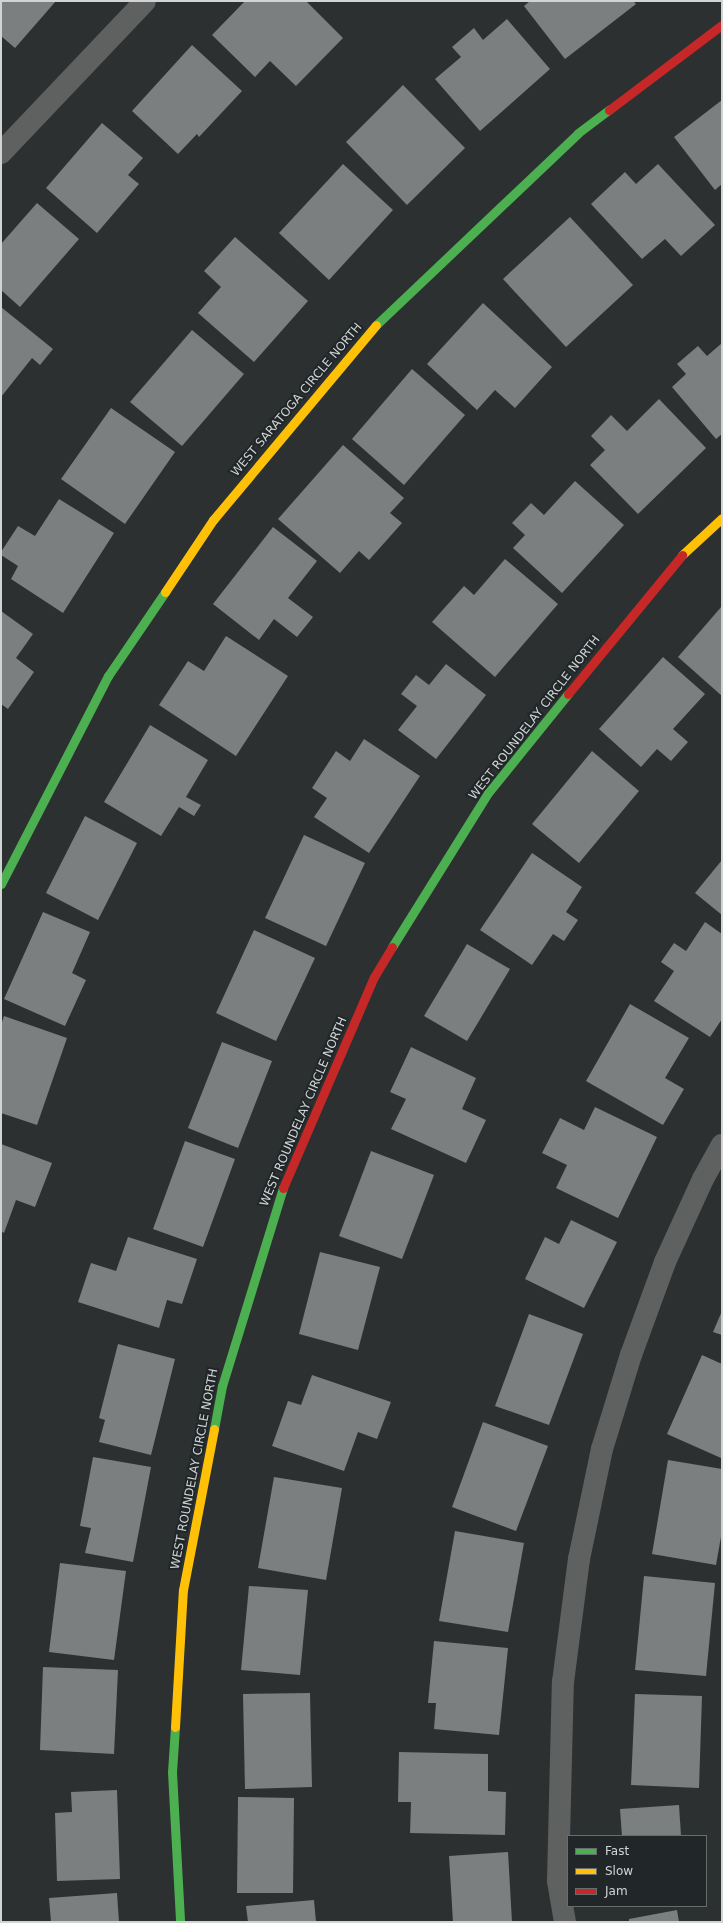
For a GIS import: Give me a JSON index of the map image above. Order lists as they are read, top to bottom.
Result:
{
  "streets": {
    "street": ["WEST SARATOGA CIRCLE NORTH", "WEST ROUNDELAY CIRCLE NORTH"]
  },
  "legend": ["Fast", "Slow", "Jam"]
}
